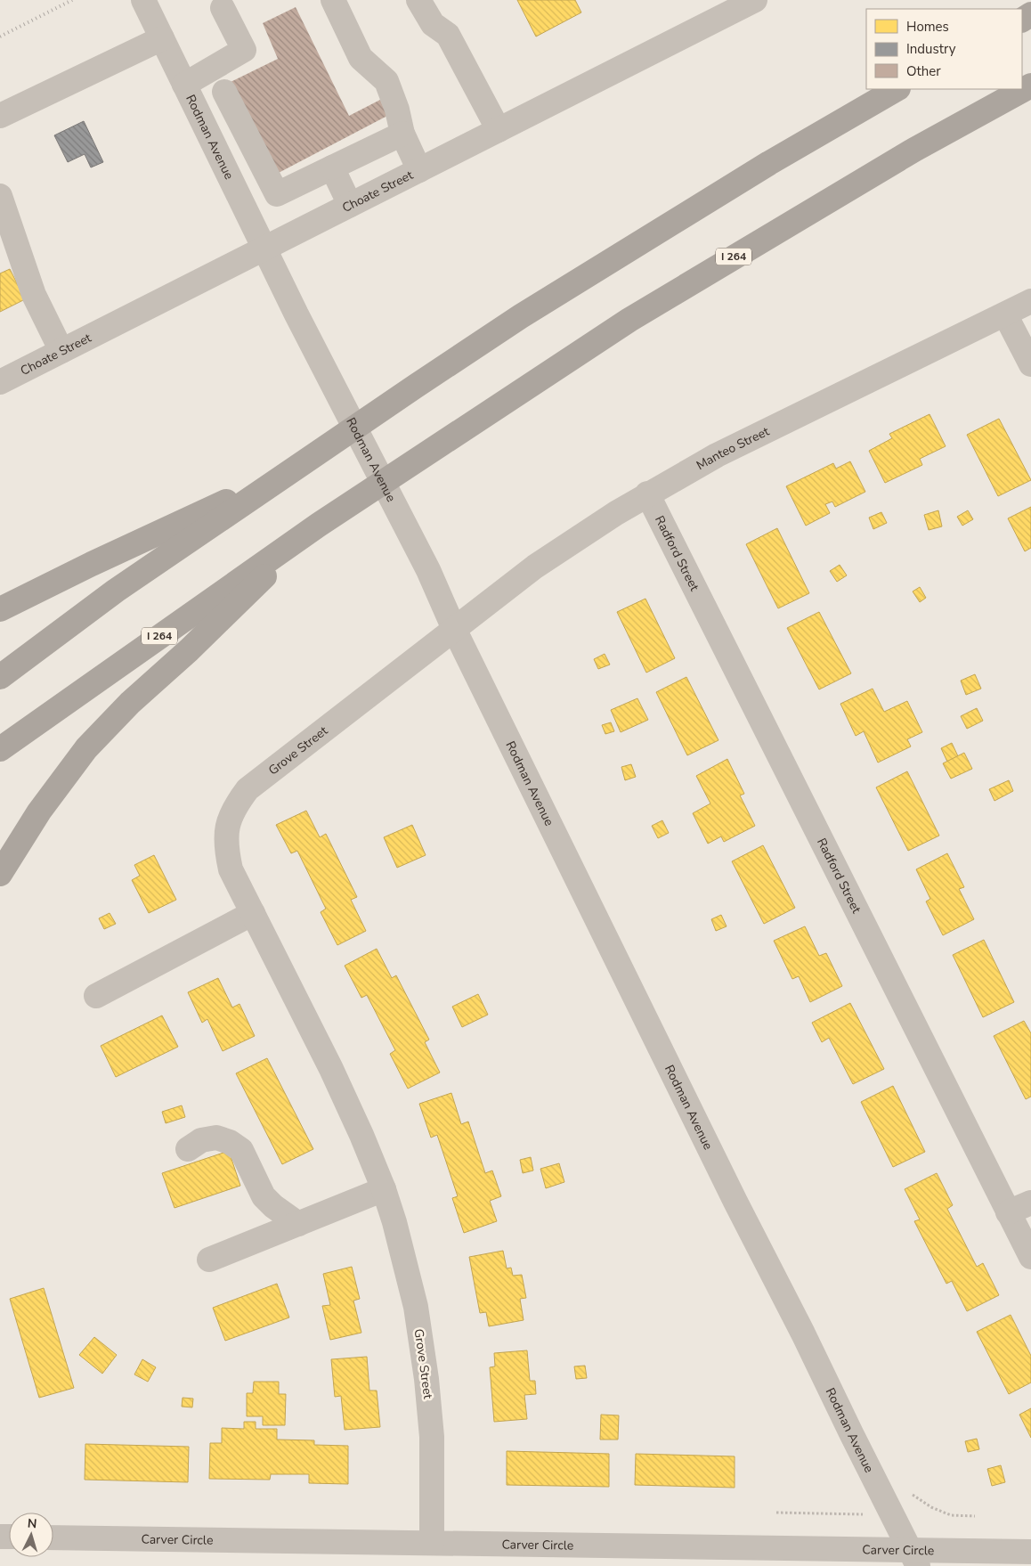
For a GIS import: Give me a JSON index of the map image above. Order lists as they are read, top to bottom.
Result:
{
  "streets": {
    "highway": ["I 264"],
    "street": [
      "Rodman Avenue",
      "Choate Street",
      "Manteo Street",
      "Radford Street",
      "Grove Street",
      "Carver Circle"
    ]
  },
  "crossings": [
    ["Rodman Avenue", "Choate Street"],
    ["Rodman Avenue", "Manteo Street"],
    ["Rodman Avenue", "Grove Street"],
    ["Rodman Avenue", "Carver Circle"],
    ["Manteo Street", "Radford Street"],
    ["Manteo Street", "Grove Street"],
    ["Grove Street", "Carver Circle"]
  ],
  "legend": ["Homes", "Industry", "Other"],
  "north": "top"
}
